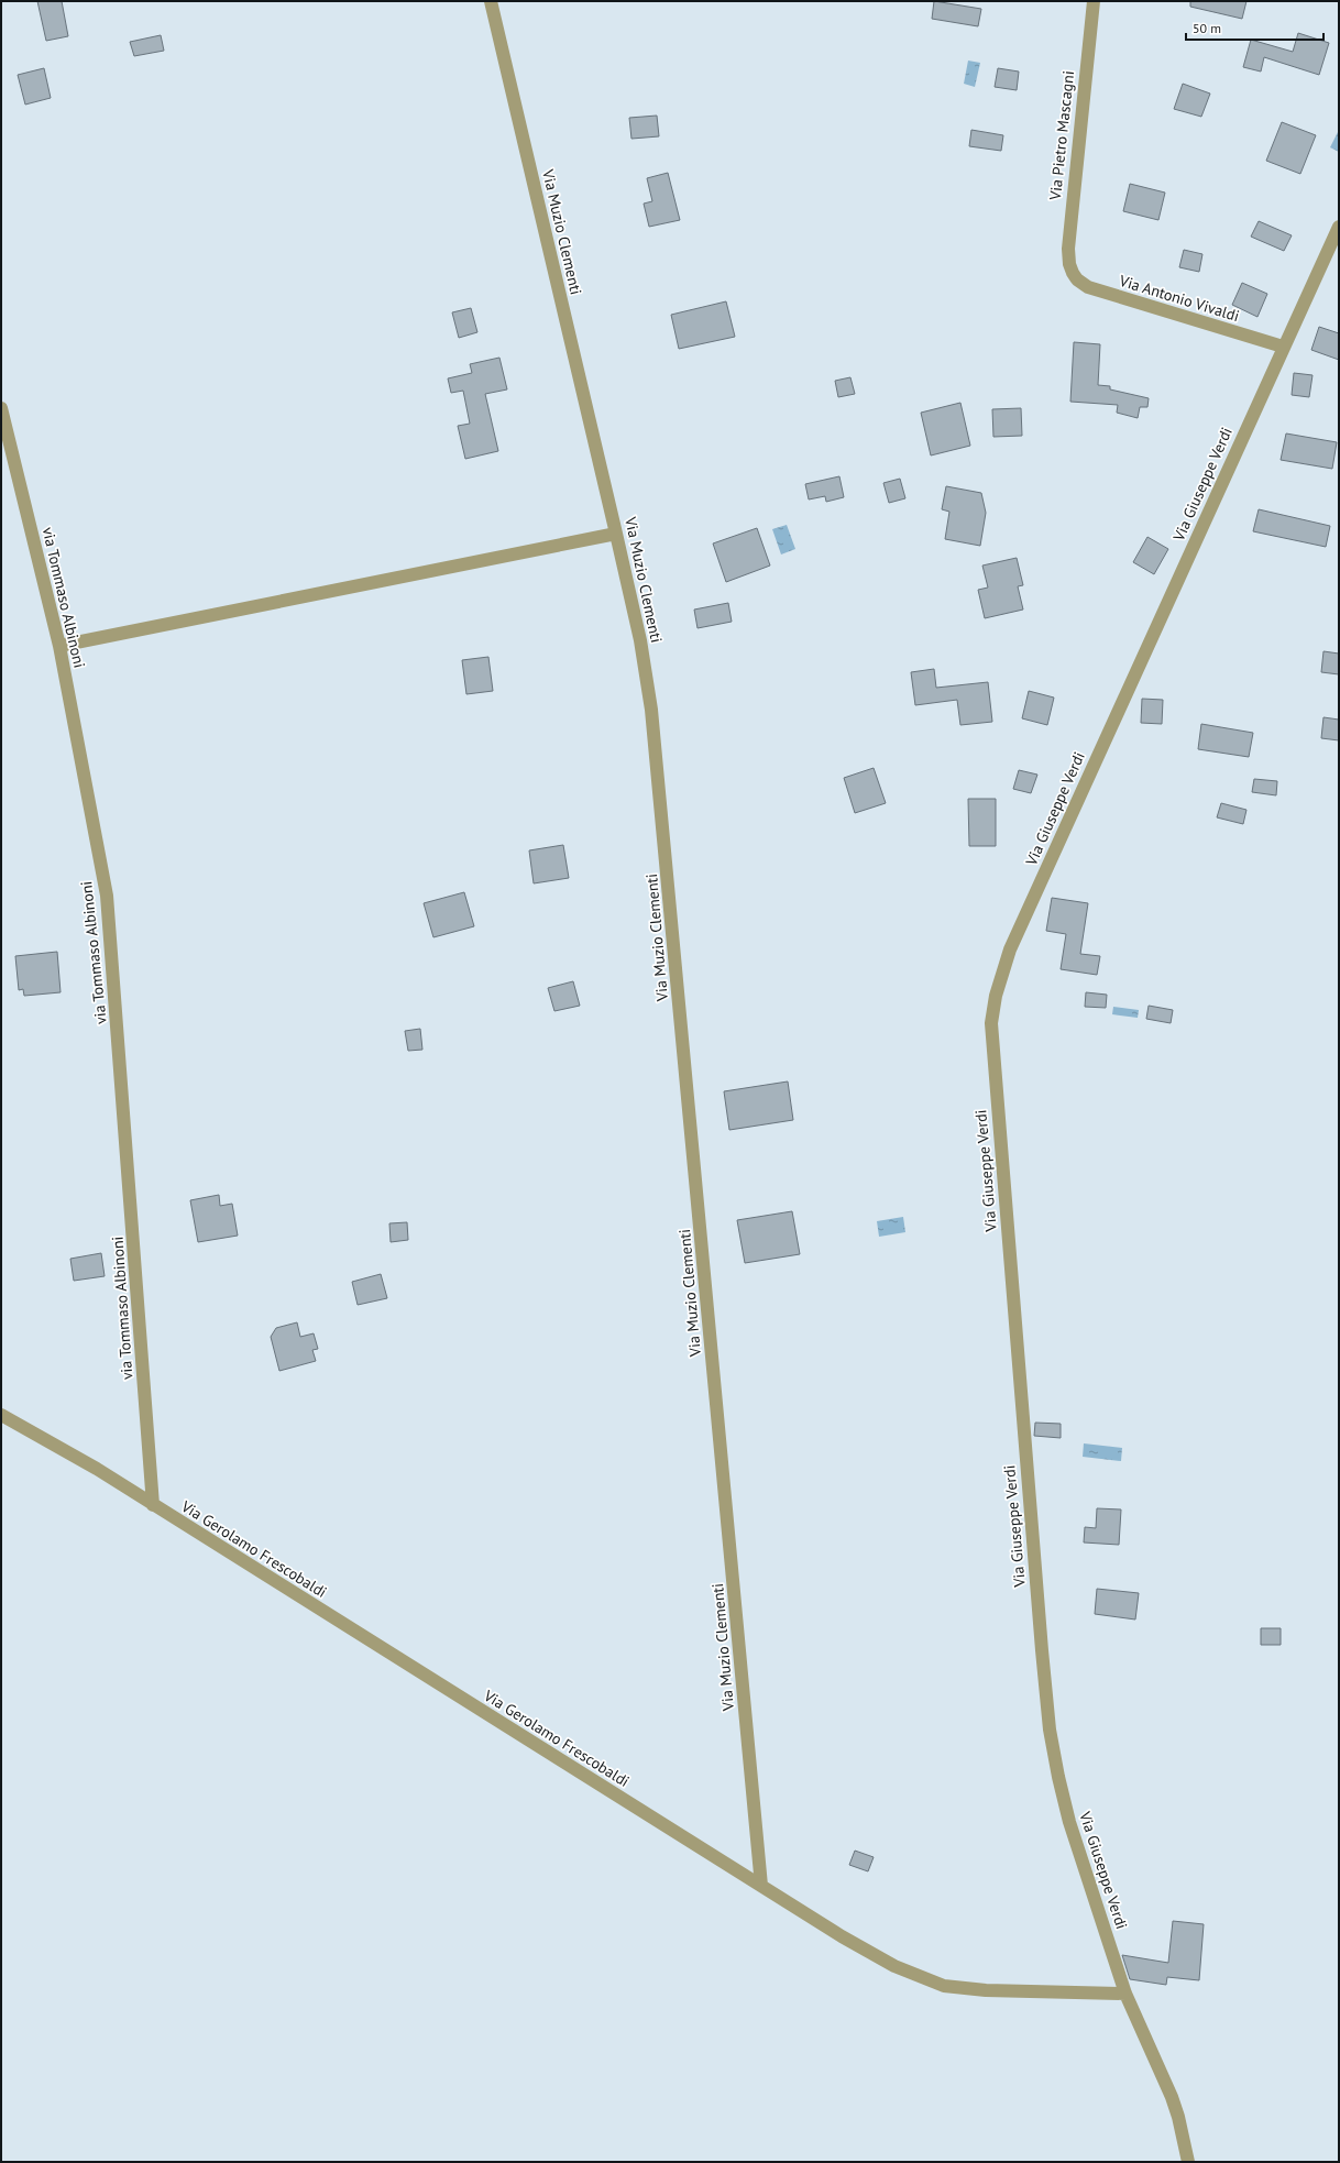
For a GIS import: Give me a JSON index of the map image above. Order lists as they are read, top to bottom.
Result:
{
  "streets": {
    "street": [
      "Via Pietro Mascagni",
      "Via Muzio Clementi",
      "Via Antonio Vivaldi",
      "Via Giuseppe Verdi",
      "via Tommaso Albinoni",
      "Via Gerolamo Frescobaldi"
    ]
  },
  "crossings": [
    ["Via Pietro Mascagni", "Via Antonio Vivaldi"],
    ["Via Muzio Clementi", "Via Gerolamo Frescobaldi"],
    ["Via Antonio Vivaldi", "Via Giuseppe Verdi"],
    ["Via Giuseppe Verdi", "Via Gerolamo Frescobaldi"],
    ["via Tommaso Albinoni", "Via Gerolamo Frescobaldi"]
  ],
  "scale_bar": "50 m"
}
